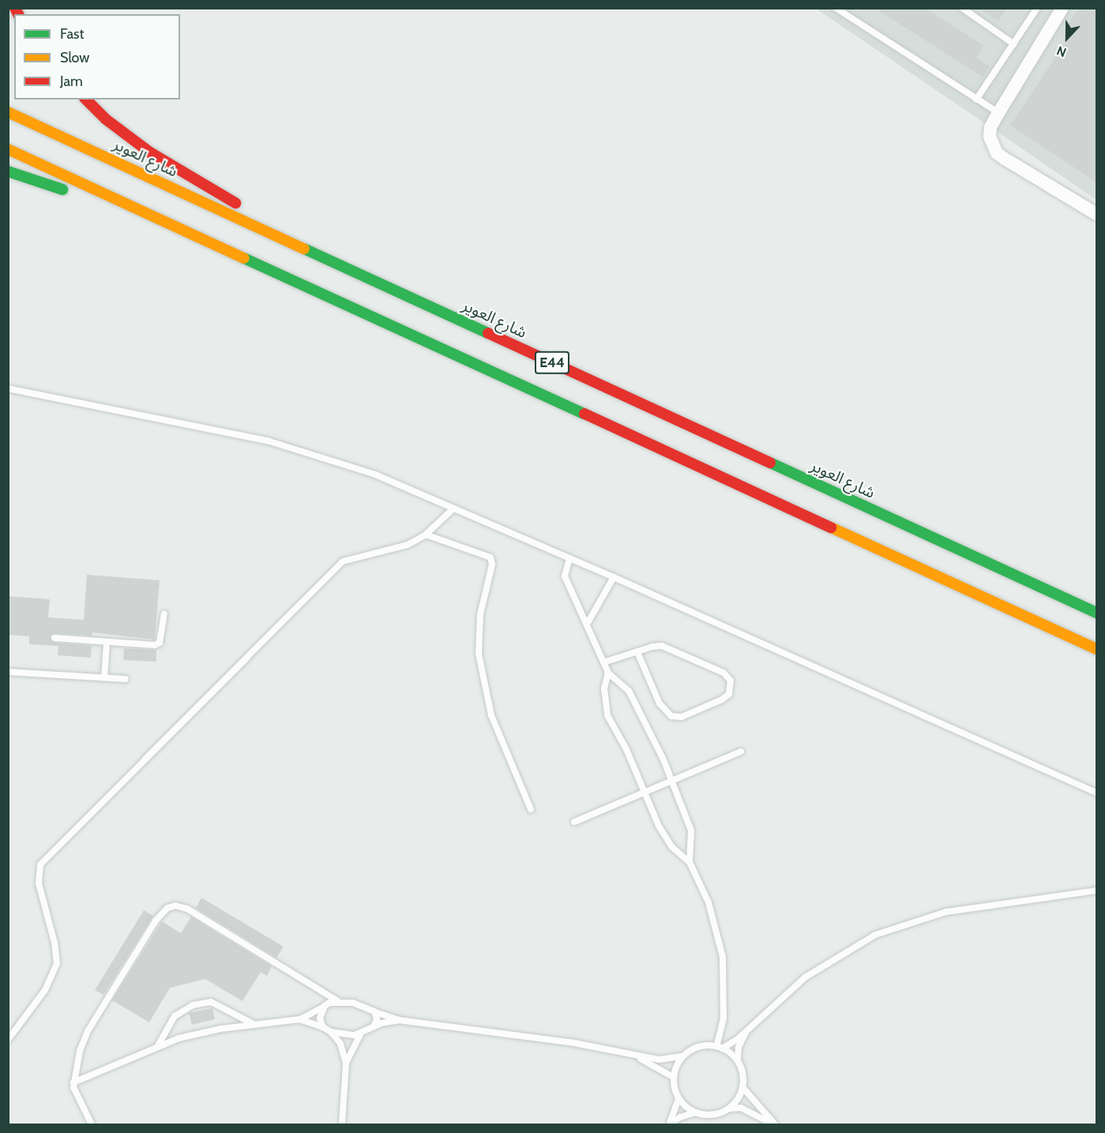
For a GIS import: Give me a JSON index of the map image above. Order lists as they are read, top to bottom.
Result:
{
  "streets": {
    "highway": ["شارع العوير", "E44"]
  },
  "legend": ["Fast", "Slow", "Jam"],
  "north": "bottom"
}
